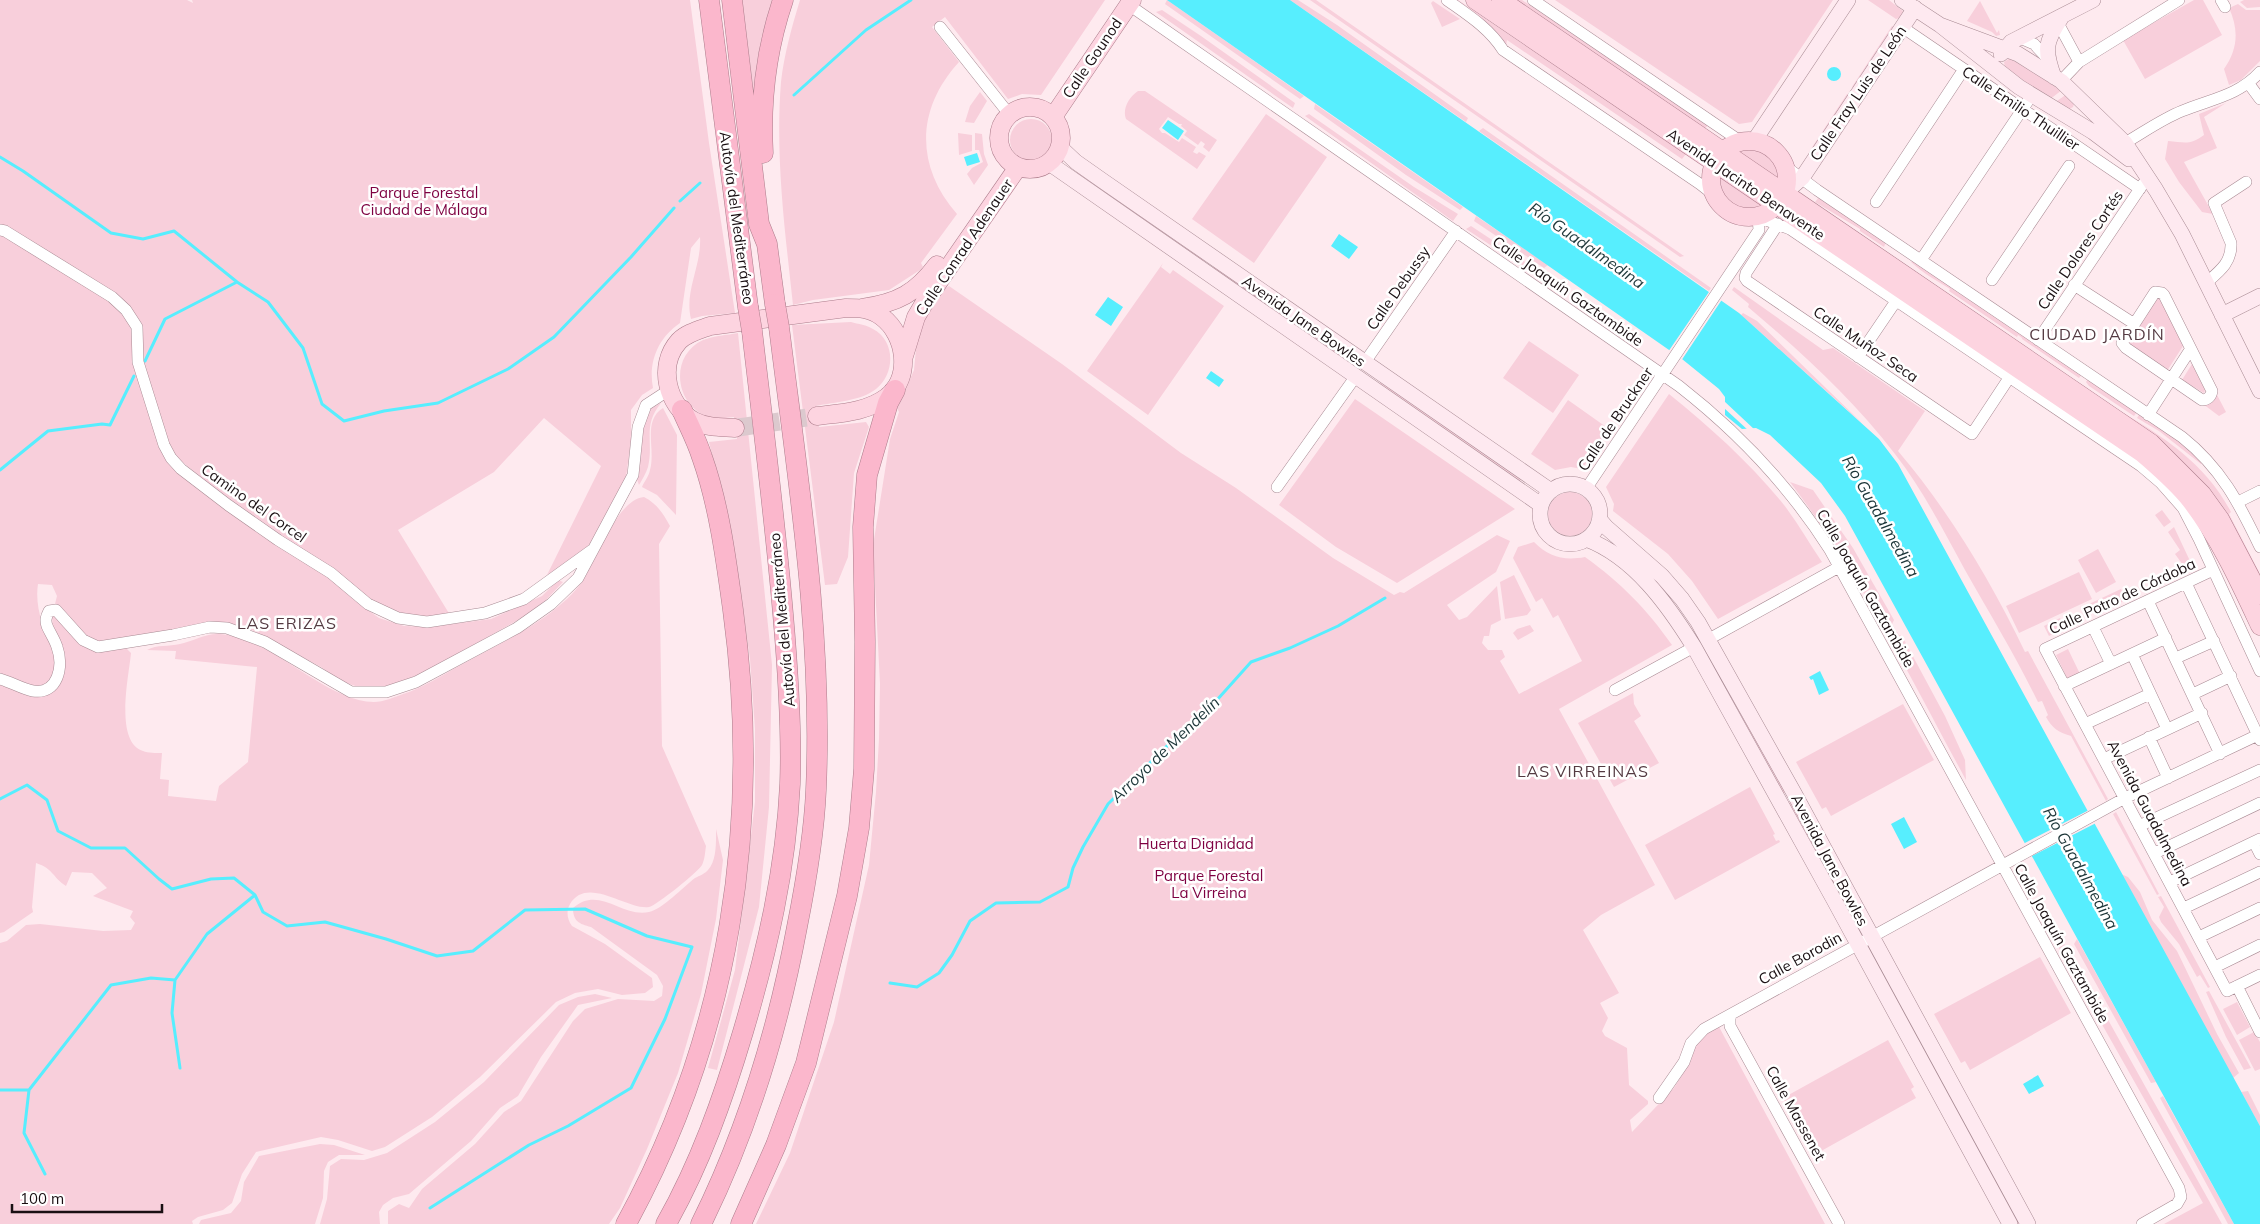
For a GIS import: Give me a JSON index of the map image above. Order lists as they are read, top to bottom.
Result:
{
  "streets": {
    "highway": ["Autovía del Mediterráneo"],
    "main road": [
      "Calle Gounod",
      "Calle Fray Luis de León",
      "Calle Emilio Thuillier",
      "Avenida Jacinto Benavente",
      "Calle Conrad Adenauer",
      "Avenida Jane Bowles"
    ],
    "street": [
      "Calle Dolores Cortés",
      "Calle Debussy",
      "Calle Joaquín Gaztambide",
      "Calle Muñoz Seca",
      "Calle de Bruckner",
      "Camino del Corcel",
      "Calle Potro de Córdoba",
      "Avenida Guadalmedina",
      "Calle Borodin",
      "Calle Massenet"
    ]
  },
  "crossings": [
    ["Calle Gounod", "Calle Conrad Adenauer"],
    ["Calle Gounod", "Calle Joaquín Gaztambide"],
    ["Calle Gounod", "Avenida Jane Bowles"],
    ["Calle Fray Luis de León", "Calle Emilio Thuillier"],
    ["Calle Fray Luis de León", "Avenida Jacinto Benavente"],
    ["Calle Emilio Thuillier", "Calle Dolores Cortés"],
    ["Avenida Jacinto Benavente", "Calle Muñoz Seca"],
    ["Avenida Jacinto Benavente", "Calle de Bruckner"],
    ["Calle Conrad Adenauer", "Avenida Jane Bowles"],
    ["Calle Debussy", "Calle Joaquín Gaztambide"],
    ["Calle Debussy", "Avenida Jane Bowles"],
    ["Calle Joaquín Gaztambide", "Calle de Bruckner"],
    ["Calle Joaquín Gaztambide", "Calle Borodin"],
    ["Avenida Jane Bowles", "Calle de Bruckner"],
    ["Avenida Jane Bowles", "Calle Borodin"],
    ["Calle Potro de Córdoba", "Avenida Guadalmedina"],
    ["Avenida Guadalmedina", "Calle Borodin"],
    ["Calle Borodin", "Calle Massenet"]
  ],
  "districts": ["CIUDAD JARDÍN", "LAS ERIZAS", "LAS VIRREINAS"],
  "water": ["Río Guadalmedina", "Arroyo de Mendelín"],
  "parks": ["Parque Forestal Ciudad de Málaga", "Huerta Dignidad", "Parque Forestal La Virreina"],
  "scale_bar": "100 m"
}
